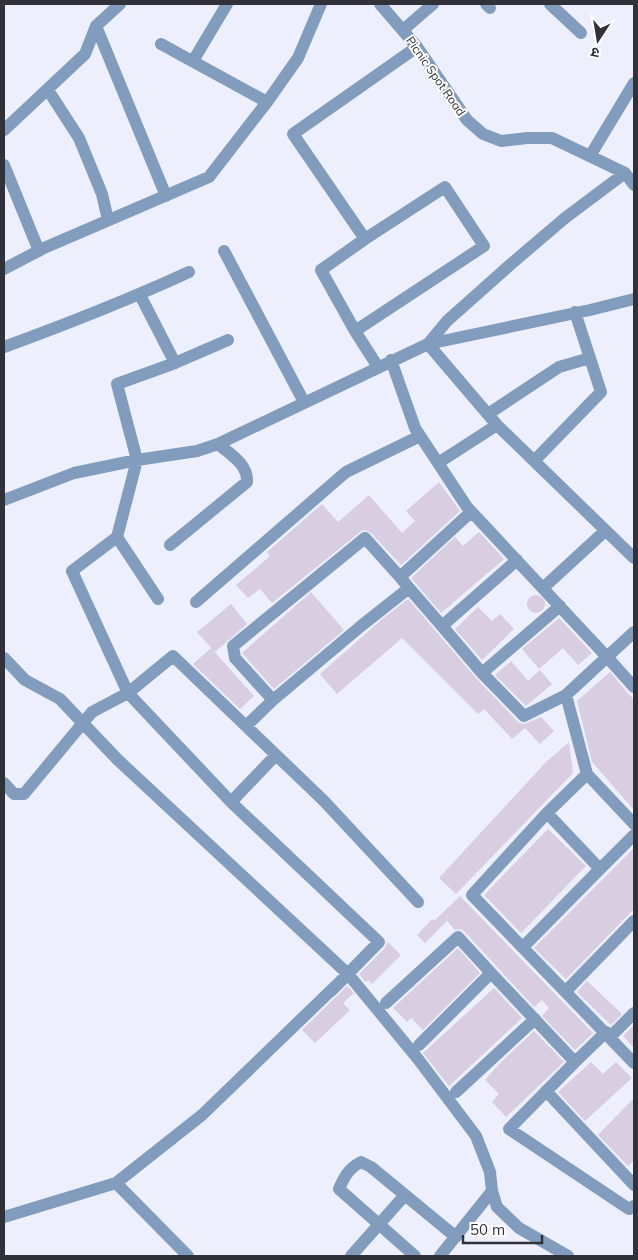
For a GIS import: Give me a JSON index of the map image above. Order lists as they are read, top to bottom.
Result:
{
  "streets": {
    "street": ["Picnic Spot Road"]
  },
  "scale_bar": "50 m",
  "north": "bottom"
}
